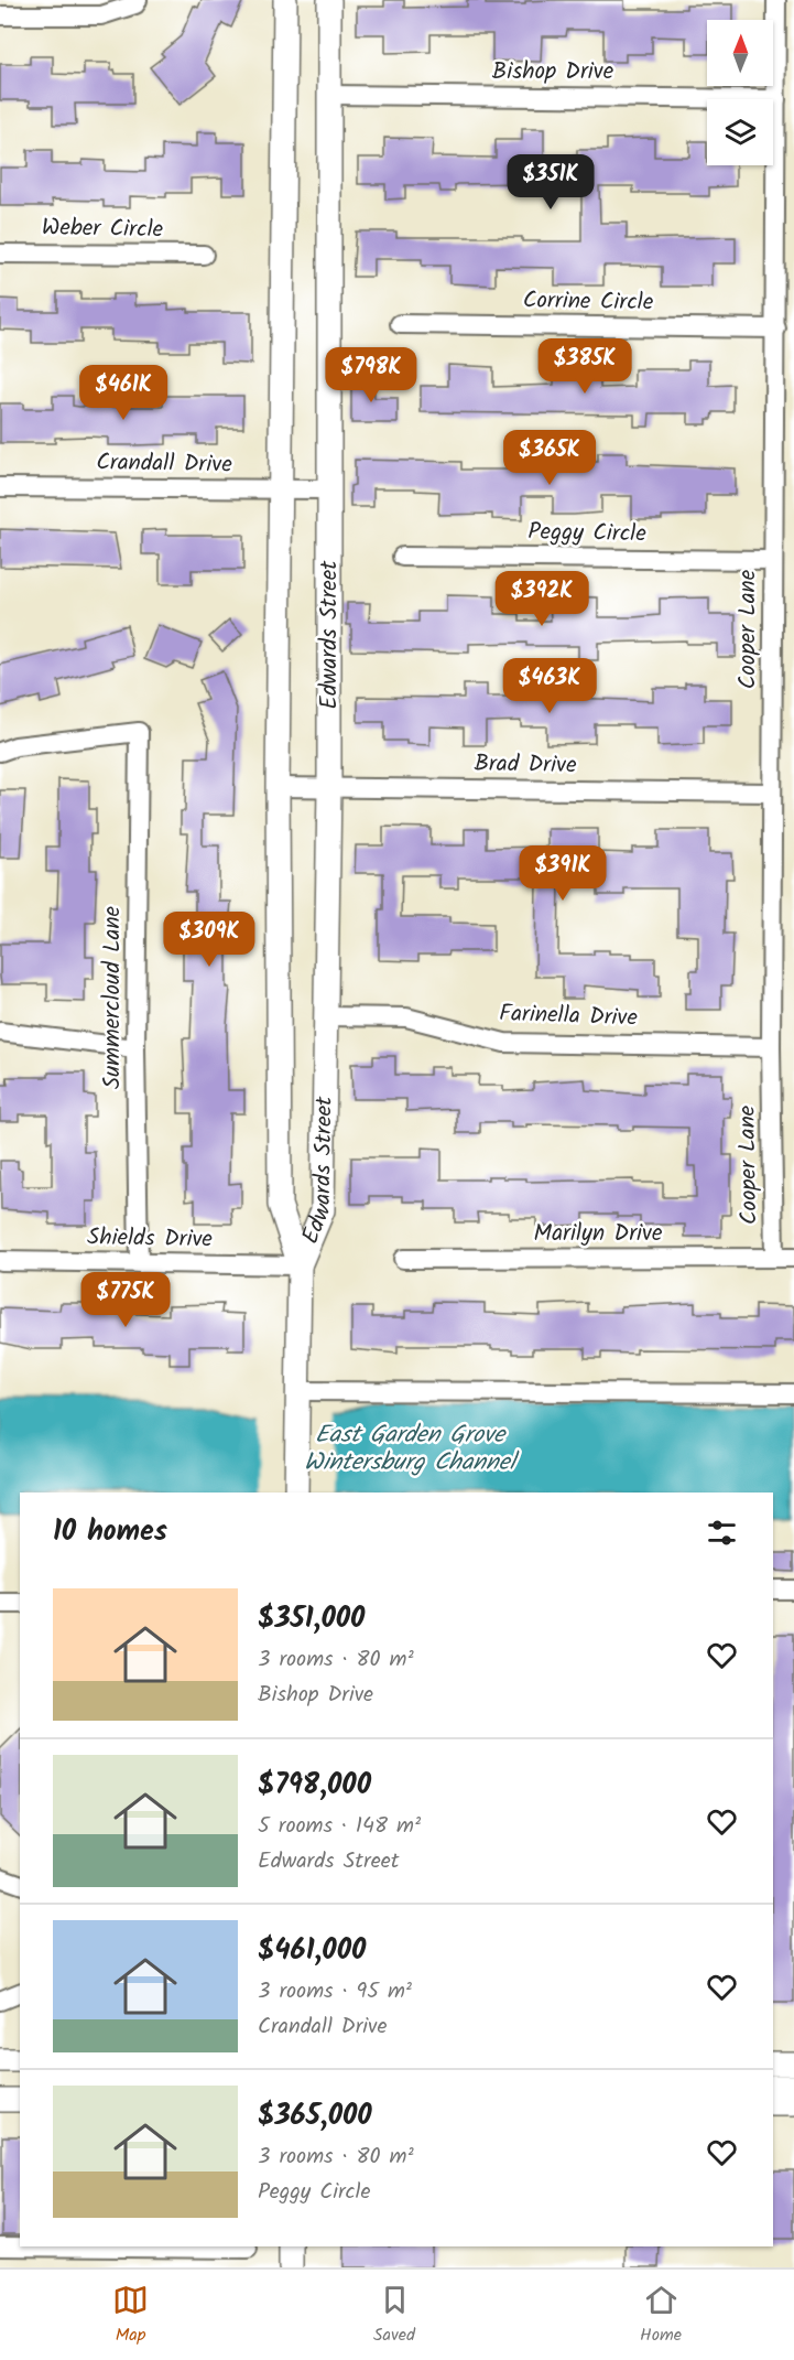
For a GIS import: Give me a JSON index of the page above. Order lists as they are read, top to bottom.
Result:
{
  "streets": {
    "main road": ["Edwards Street"],
    "street": [
      "Bishop Drive",
      "Weber Circle",
      "Corrine Circle",
      "Crandall Drive",
      "Peggy Circle",
      "Cooper Lane",
      "Brad Drive",
      "Summercloud Lane",
      "Farinella Drive",
      "Marilyn Drive",
      "Shields Drive"
    ]
  },
  "crossings": [
    ["Bishop Drive", "Cooper Lane"],
    ["Bishop Drive", "Edwards Street"],
    ["Corrine Circle", "Cooper Lane"],
    ["Crandall Drive", "Edwards Street"],
    ["Peggy Circle", "Cooper Lane"],
    ["Cooper Lane", "Brad Drive"],
    ["Cooper Lane", "Farinella Drive"],
    ["Cooper Lane", "Marilyn Drive"],
    ["Edwards Street", "Brad Drive"],
    ["Edwards Street", "Farinella Drive"],
    ["Edwards Street", "Shields Drive"],
    ["Summercloud Lane", "Shields Drive"]
  ],
  "water": ["East Garden Grove Wintersburg Channel"],
  "north": "top",
  "page": {
    "price": [
      "$351K",
      "$385K",
      "$798K",
      "$461K",
      "$365K",
      "$392K",
      "$463K",
      "$391K",
      "$309K",
      "$775K"
    ],
    "heading": "10 homes",
    "list": [
      {
        "name": "$351,000",
        "note": "3 rooms · 80 m² · Bishop Drive"
      },
      {
        "name": "$798,000",
        "note": "5 rooms · 148 m² · Edwards Street"
      },
      {
        "name": "$461,000",
        "note": "3 rooms · 95 m² · Crandall Drive"
      },
      {
        "name": "$365,000",
        "note": "3 rooms · 80 m² · Peggy Circle"
      }
    ],
    "tabs": ["Map", "Saved", "Home"]
  }
}
